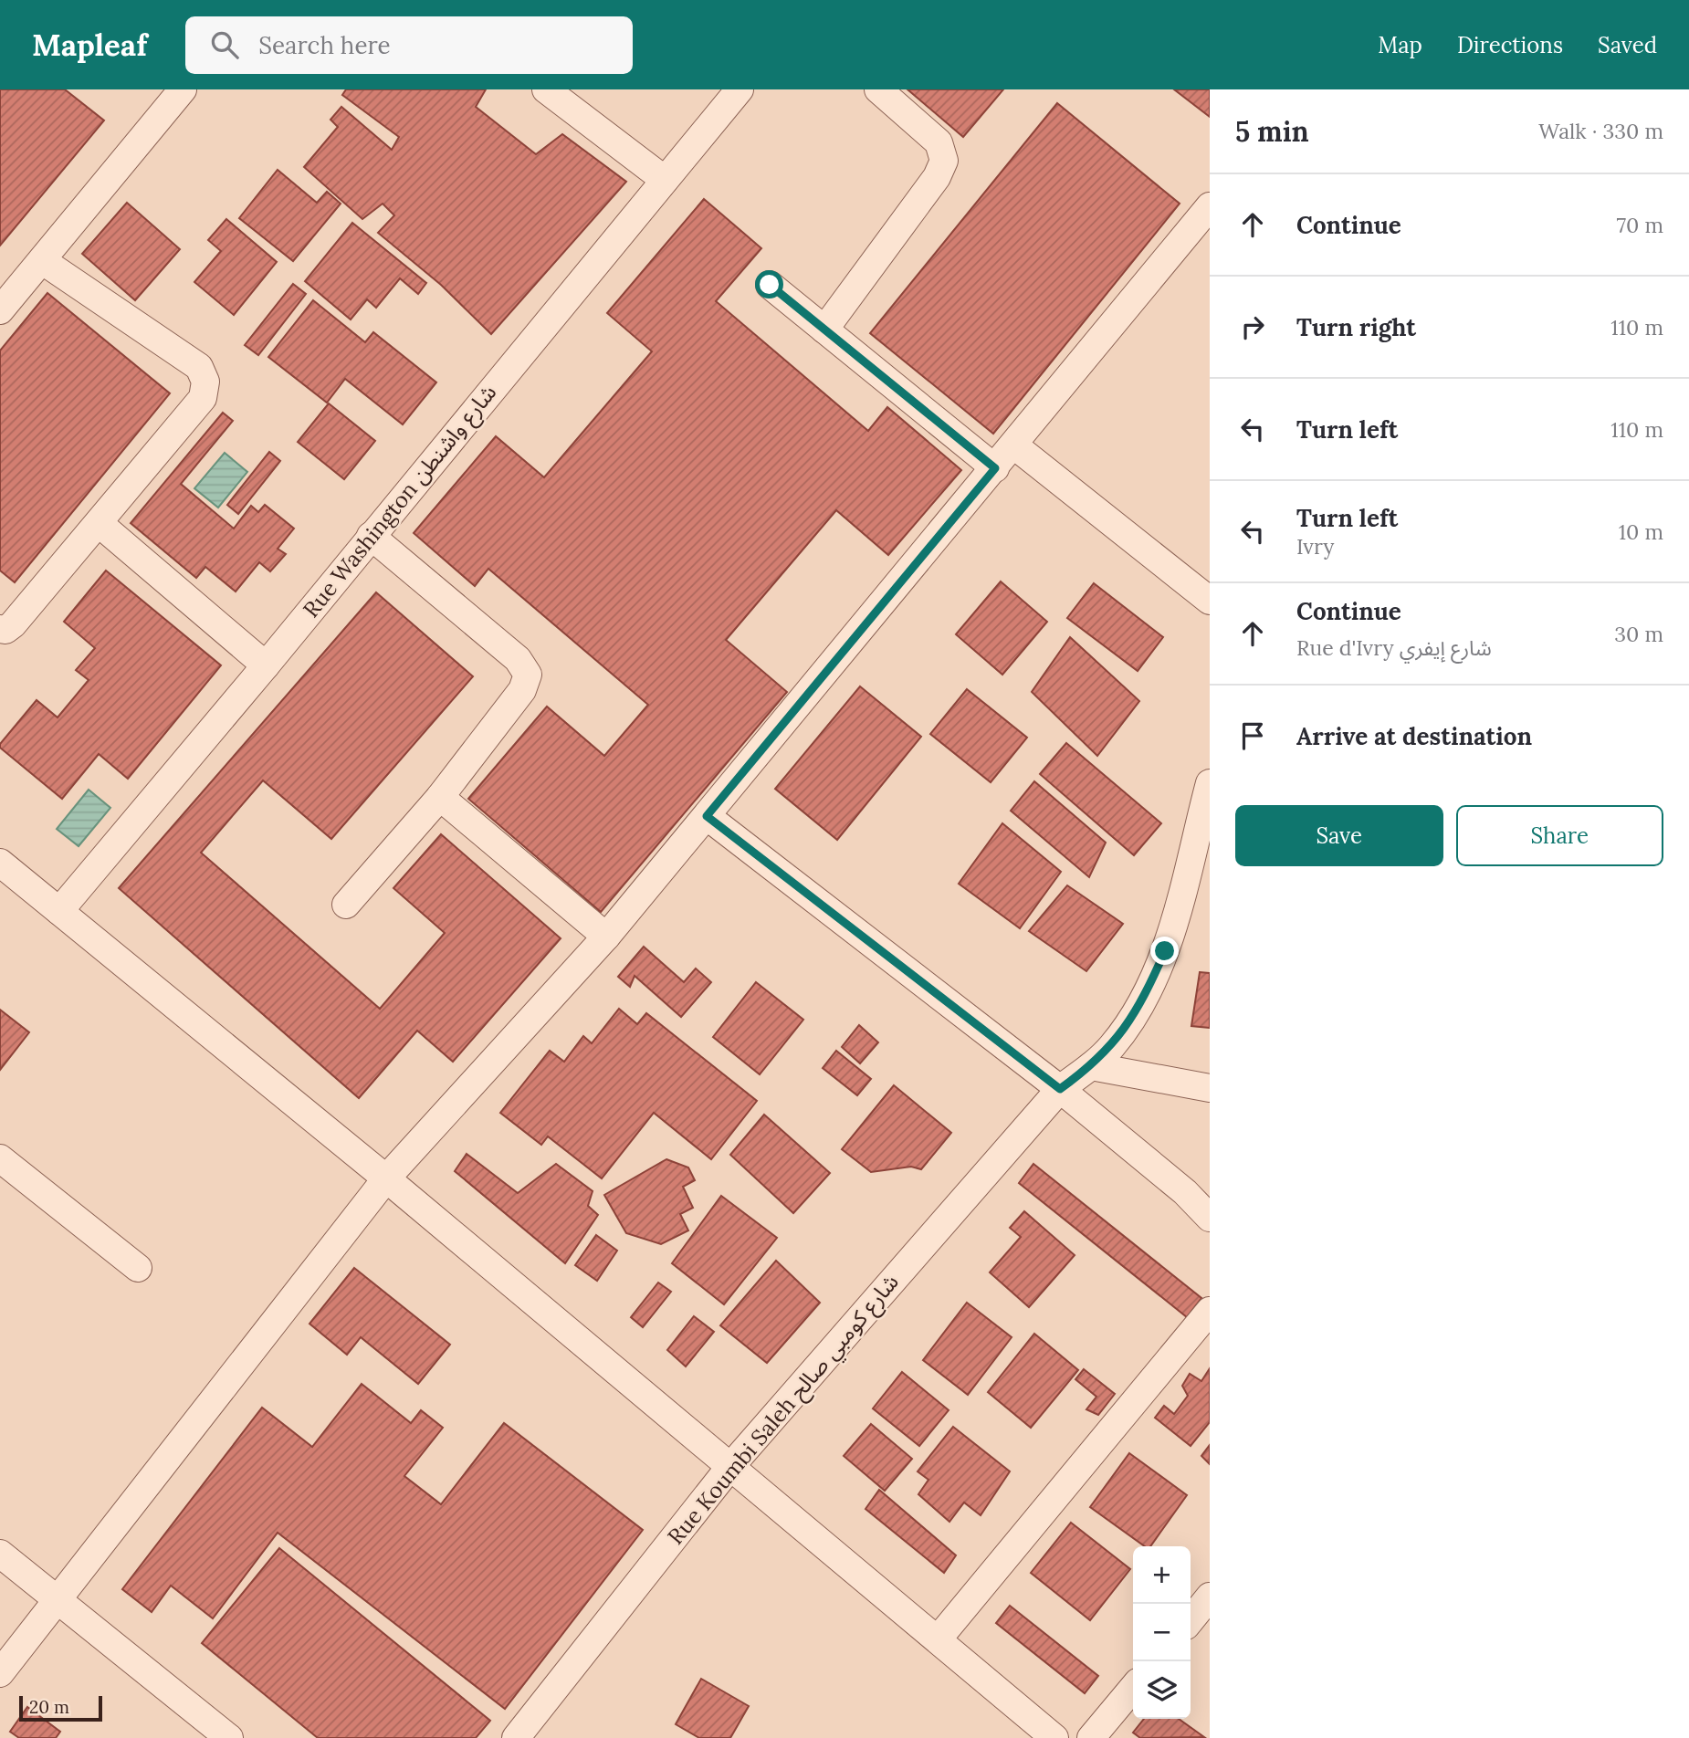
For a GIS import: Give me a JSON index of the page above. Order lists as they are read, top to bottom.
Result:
{
  "streets": {
    "street": ["Rue Washington شارع واشنطن", "Rue Koumbi Saleh شارع كومبي صالح"]
  },
  "scale_bar": "20 m",
  "page": {
    "header": "Mapleaf",
    "search": "Search here",
    "nav": ["Map", "Directions", "Saved"],
    "heading": ["5 min", "Walk · 330 m"],
    "list": [
      ["Continue", "70 m"],
      ["Turn right", "110 m"],
      ["Turn left", "110 m"],
      ["Turn left", "Ivry", "10 m"],
      ["Continue", "Rue d'Ivry شارع إيفري", "30 m"],
      "Arrive at destination"
    ],
    "buttons": ["Save", "Share"],
    "map_buttons": ["+", "−"],
    "scale": "20 m"
  }
}
